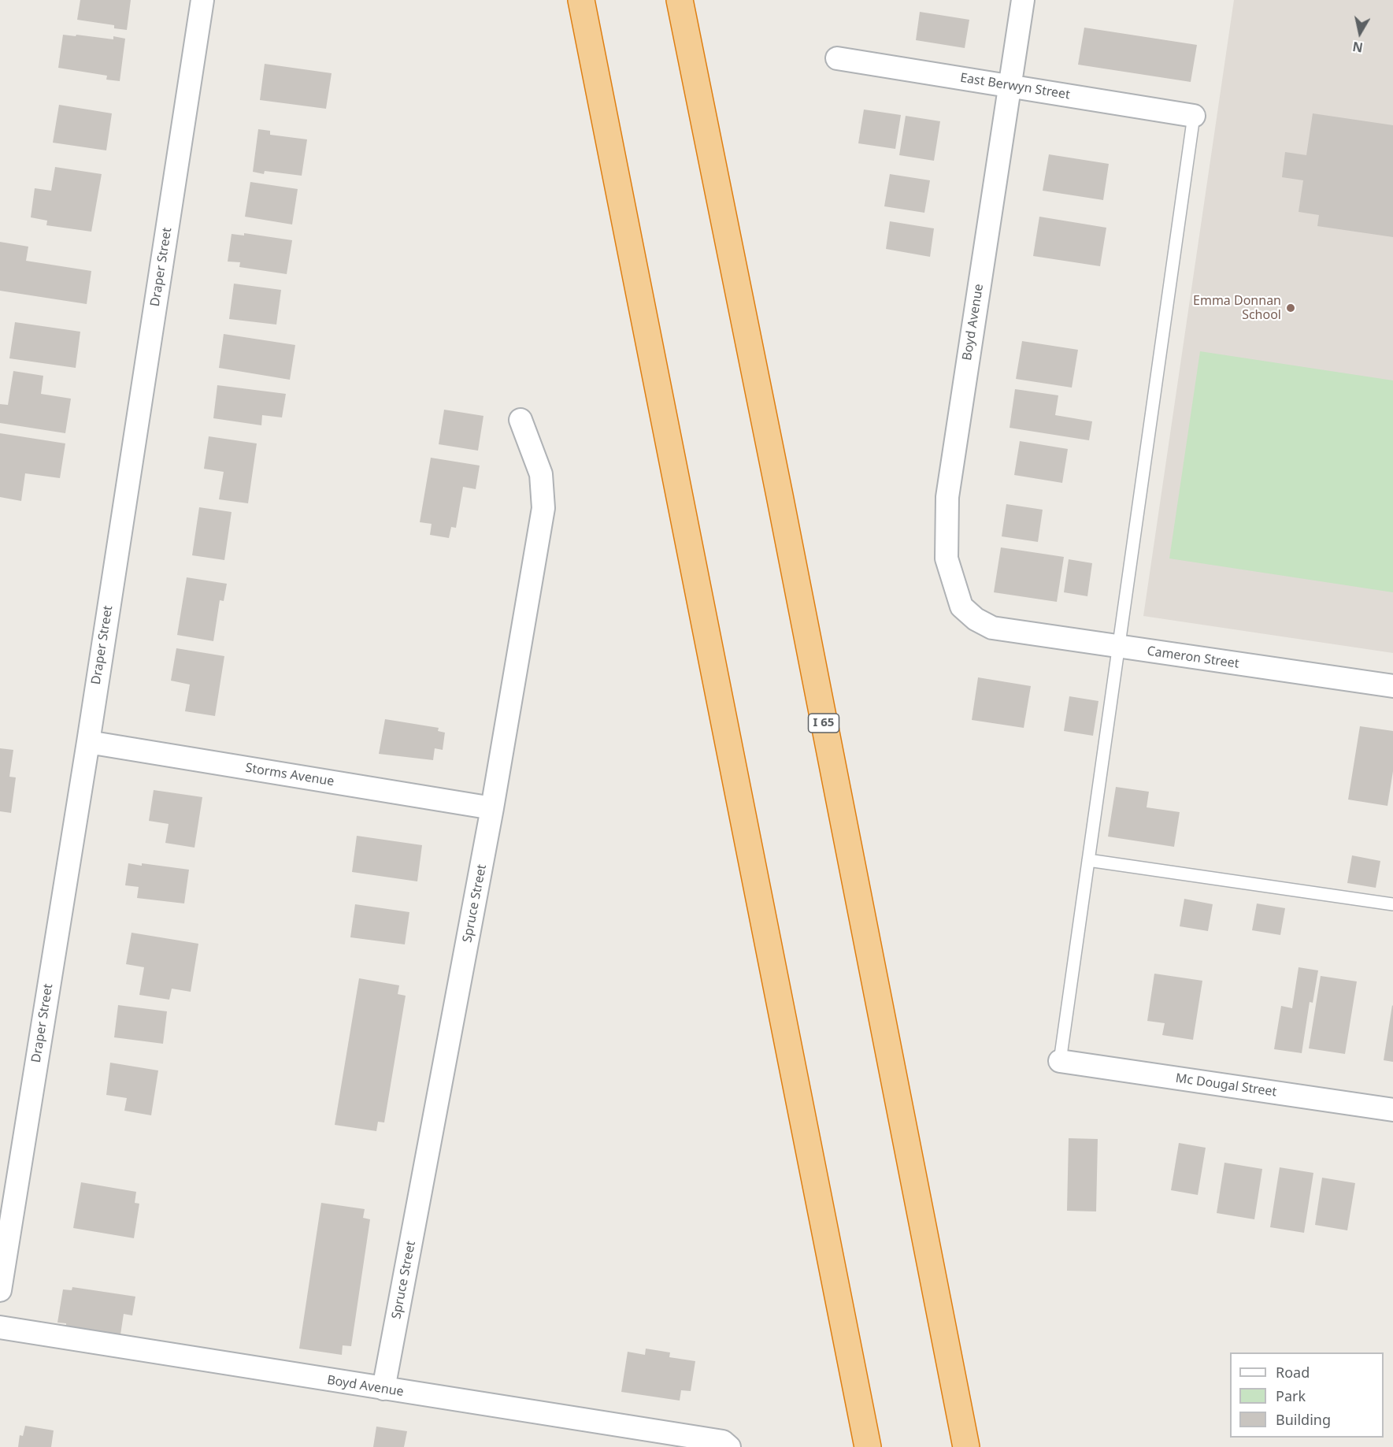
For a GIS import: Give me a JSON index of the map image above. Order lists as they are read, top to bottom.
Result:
{
  "streets": {
    "highway": ["I 65"],
    "street": [
      "East Berwyn Street",
      "Draper Street",
      "Boyd Avenue",
      "Cameron Street",
      "Storms Avenue",
      "Spruce Street",
      "Mc Dougal Street"
    ]
  },
  "crossings": [
    ["East Berwyn Street", "Boyd Avenue"],
    ["Draper Street", "Storms Avenue"],
    ["Boyd Avenue", "Cameron Street"],
    ["Boyd Avenue", "Spruce Street"],
    ["Storms Avenue", "Spruce Street"]
  ],
  "places": ["Emma Donnan School"],
  "legend": ["Road", "Park", "Building"],
  "north": "bottom"
}
